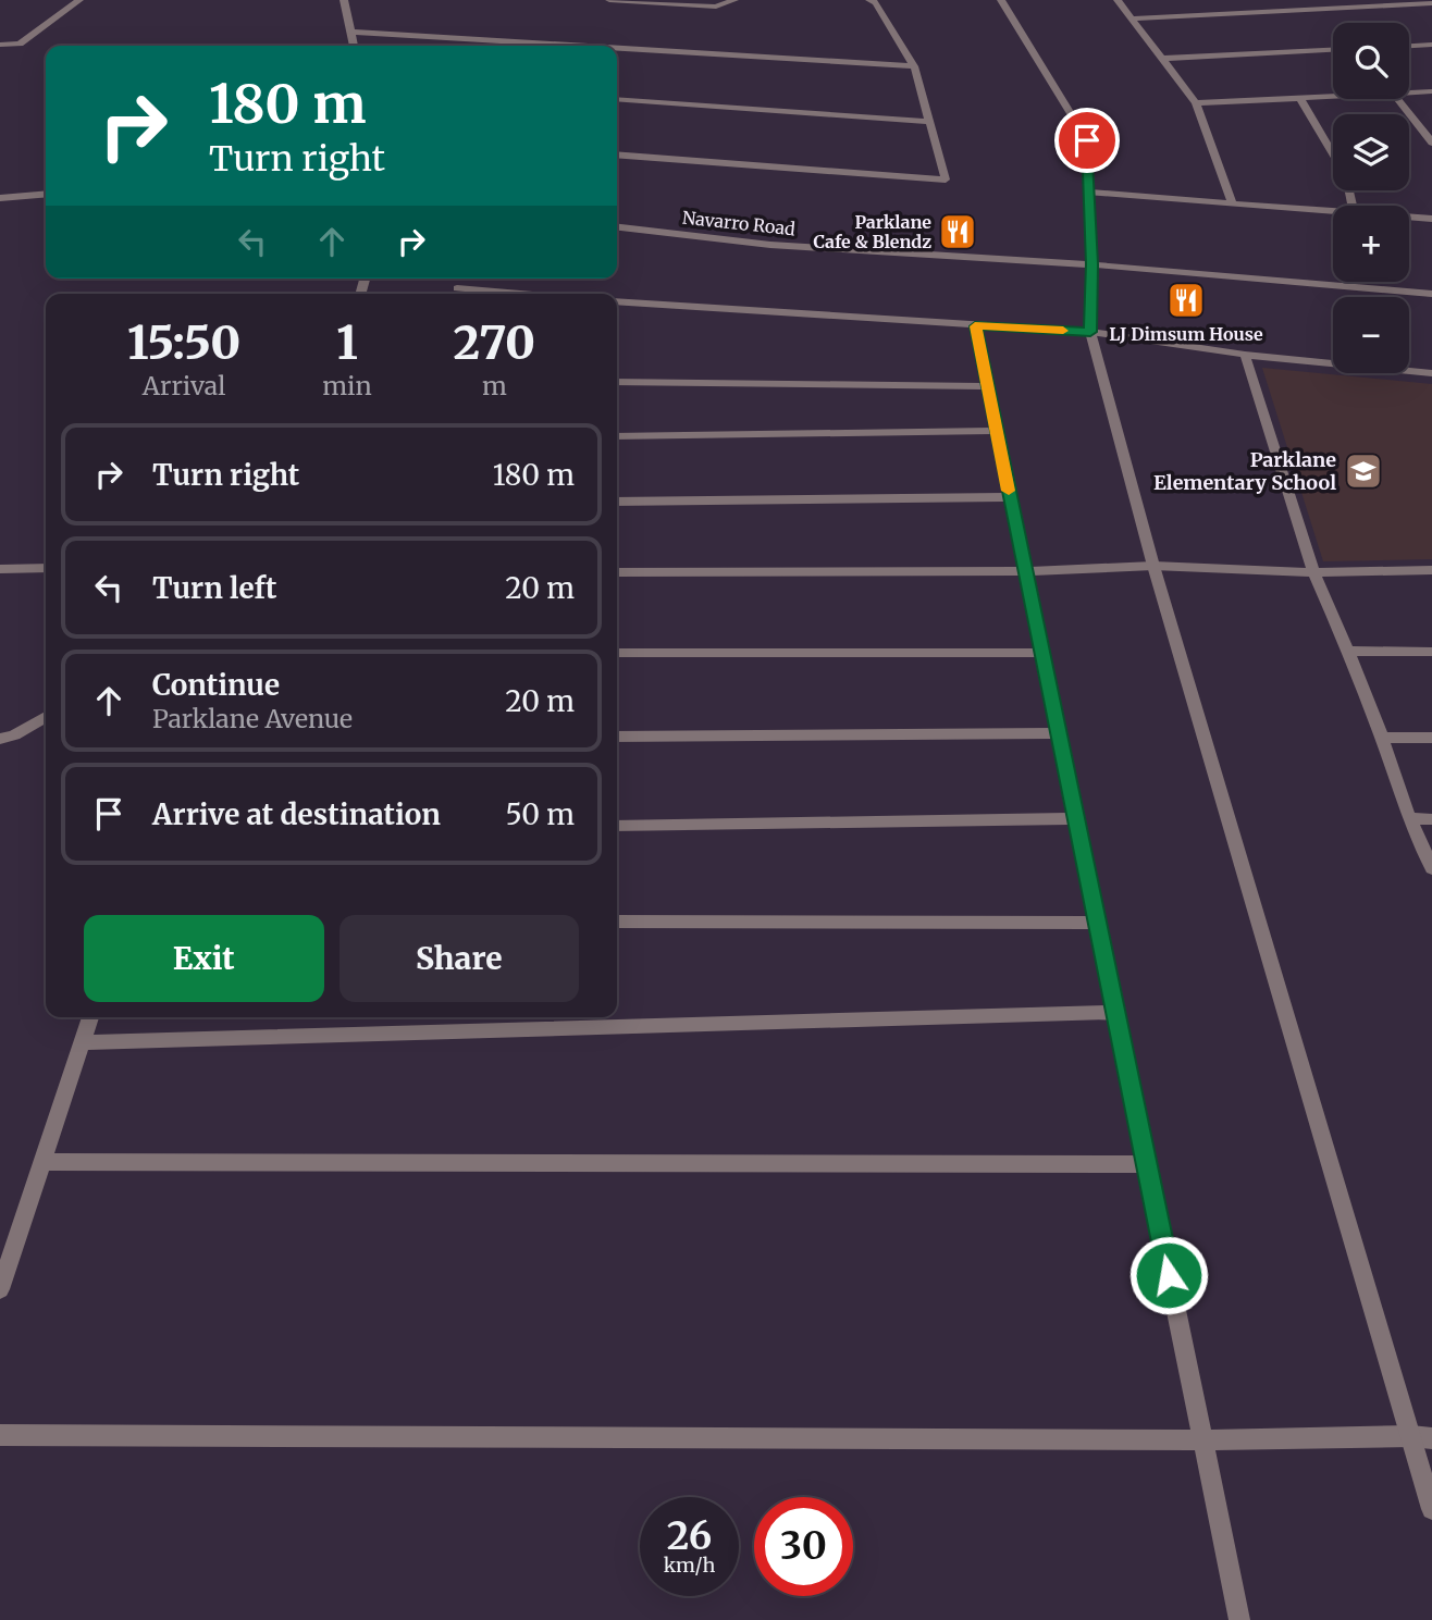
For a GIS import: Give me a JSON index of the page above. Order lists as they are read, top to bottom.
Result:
{
  "streets": {
    "street": ["Navarro Road"]
  },
  "places": {
    "restaurant": ["Parklane Cafe & Blendz", "LJ Dimsum House"],
    "school or university": ["Parklane Elementary School"]
  },
  "page": {
    "map_buttons": ["+", "−"],
    "turn": ["180 m", "Turn right"],
    "eta": [
      "15:50",
      "Arrival",
      "1",
      "min",
      "270",
      "m"
    ],
    "list": [
      {
        "name": "Turn right",
        "value": "180 m"
      },
      {
        "name": "Turn left",
        "value": "20 m"
      },
      {
        "name": "Continue",
        "note": "Parklane Avenue",
        "value": "20 m"
      },
      {
        "name": "Arrive at destination",
        "value": "50 m"
      }
    ],
    "buttons": ["Exit", "Share"],
    "speed": "26 km/h",
    "limit": "30"
  }
}
